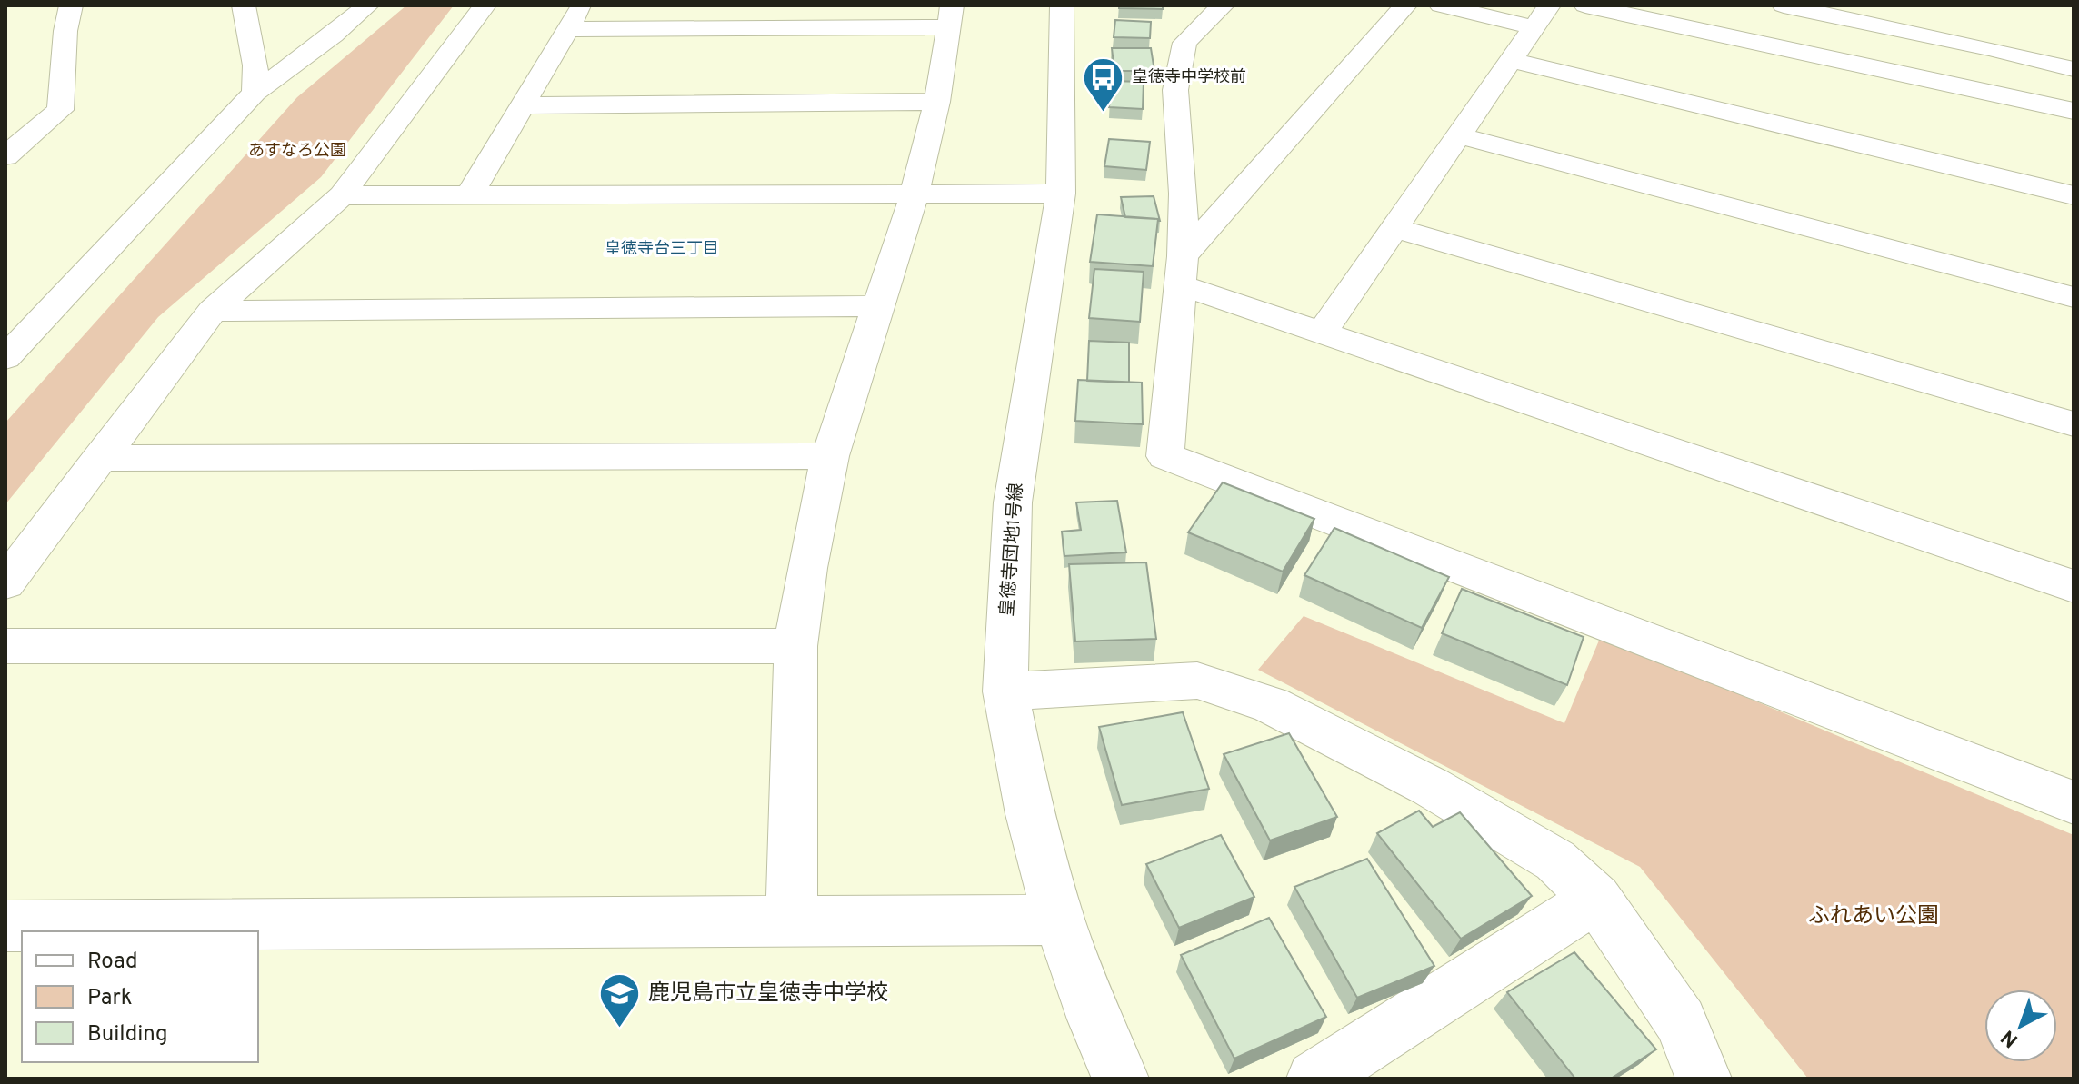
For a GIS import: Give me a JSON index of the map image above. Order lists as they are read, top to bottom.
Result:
{
  "streets": {
    "street": ["皇徳寺団地1号線"]
  },
  "districts": ["皇徳寺台三丁目"],
  "parks": ["あすなろ公園", "ふれあい公園"],
  "places": {
    "bus stop": ["皇徳寺中学校前"],
    "school or university": ["鹿児島市立皇徳寺中学校"]
  },
  "legend": ["Road", "Park", "Building"],
  "north": "bottom left"
}
